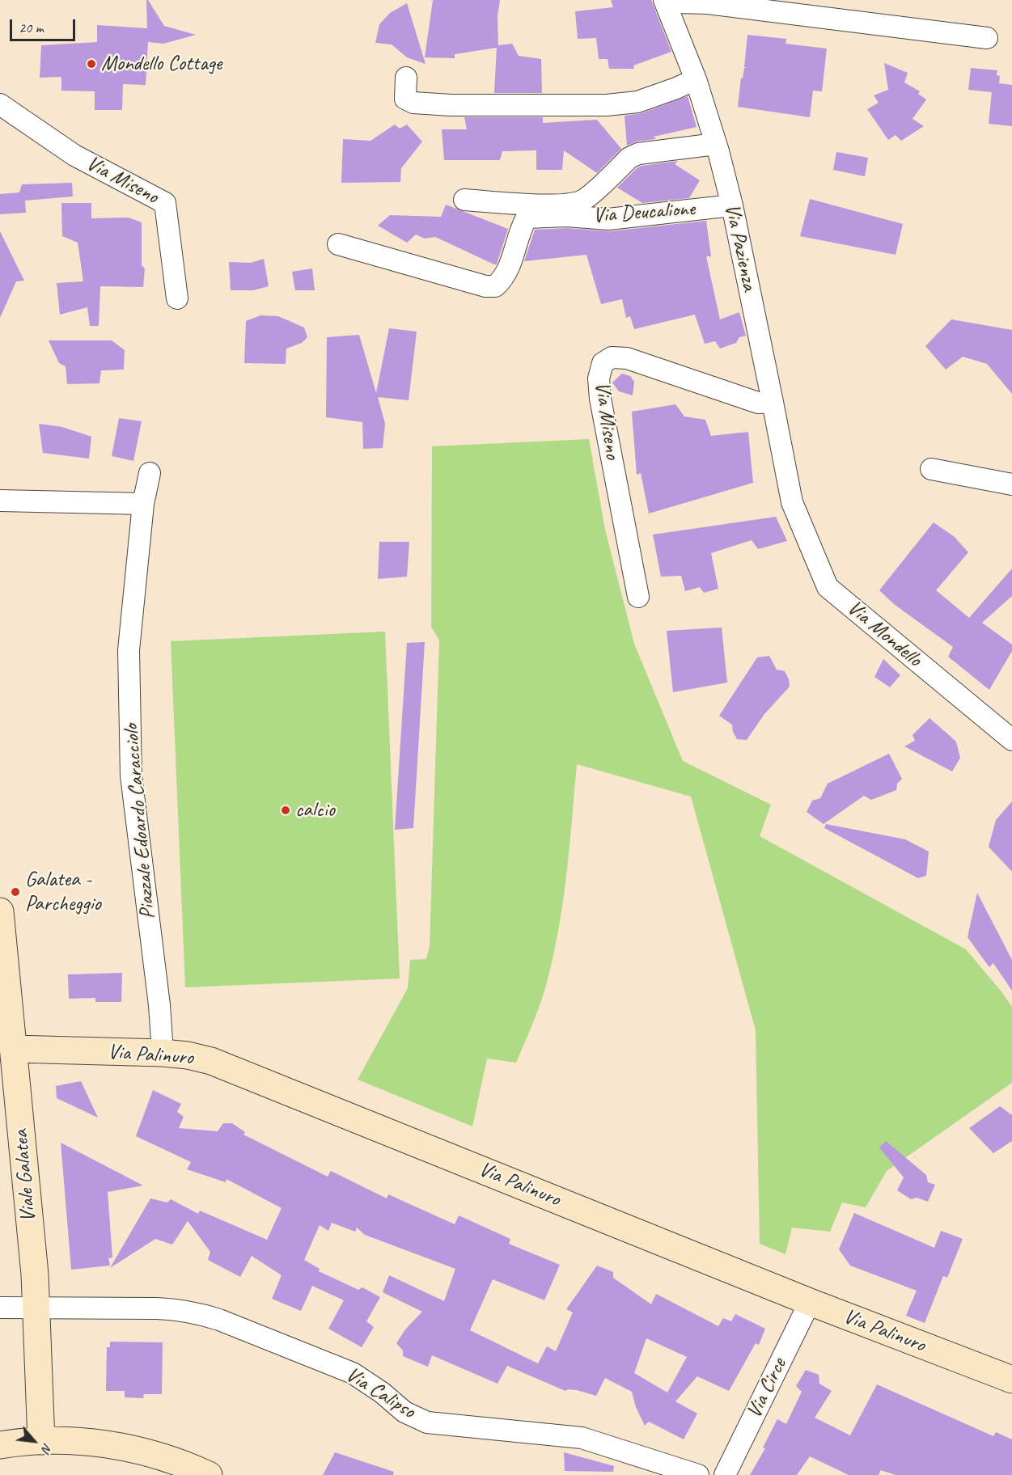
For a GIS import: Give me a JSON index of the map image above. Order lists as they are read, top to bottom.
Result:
{
  "streets": {
    "main road": ["Via Palinuro", "Viale Galatea"],
    "street": [
      "Via Miseno",
      "Via Deucalione",
      "Via Pazienza",
      "Via Mondello",
      "Piazzale Edoardo Caracciolo",
      "Via Circe",
      "Via Calipso"
    ]
  },
  "crossings": [
    ["Via Miseno", "Via Pazienza"],
    ["Via Deucalione", "Via Pazienza"],
    ["Via Pazienza", "Via Mondello"],
    ["Piazzale Edoardo Caracciolo", "Via Palinuro"],
    ["Via Palinuro", "Viale Galatea"],
    ["Via Palinuro", "Via Circe"],
    ["Viale Galatea", "Via Calipso"]
  ],
  "places": ["Mondello Cottage", "calcio", "Galatea - Parcheggio"],
  "scale_bar": "20 m",
  "north": "bottom right"
}
